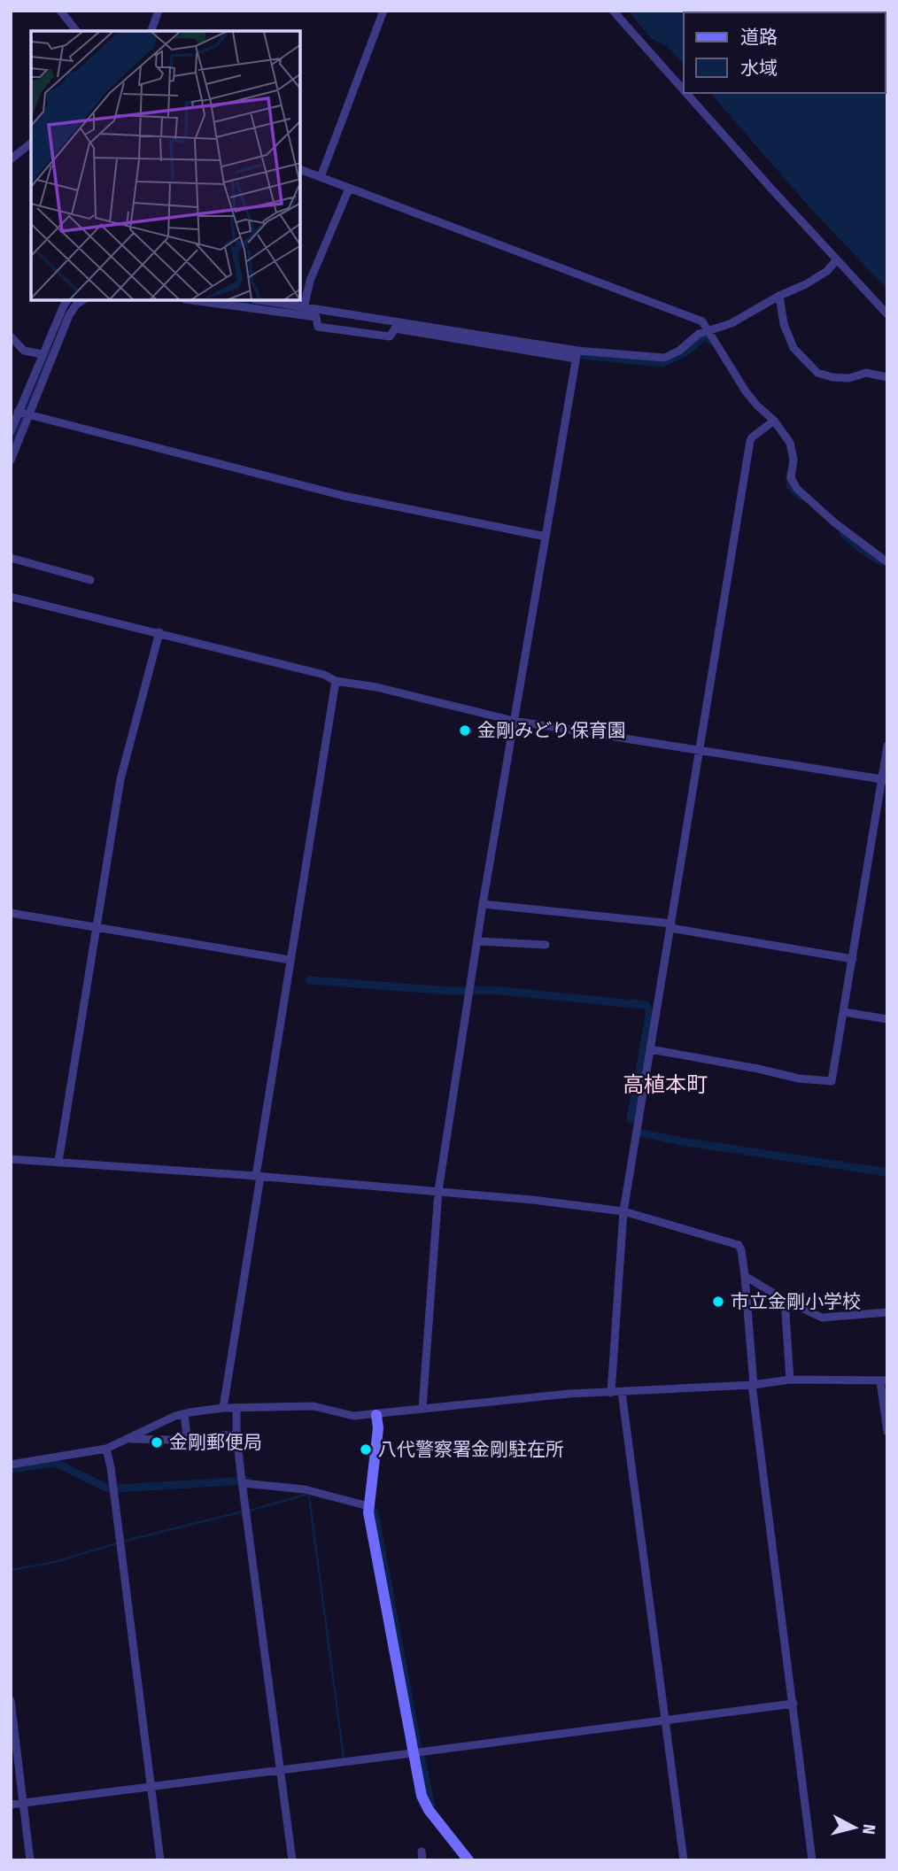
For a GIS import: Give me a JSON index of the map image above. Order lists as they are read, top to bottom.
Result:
{
  "districts": ["高植本町"],
  "places": [
    "金剛みどり保育園",
    "市立金剛小学校",
    "金剛郵便局",
    "八代警察署金剛駐在所"
  ],
  "legend": ["道路", "水域"],
  "north": "right"
}
